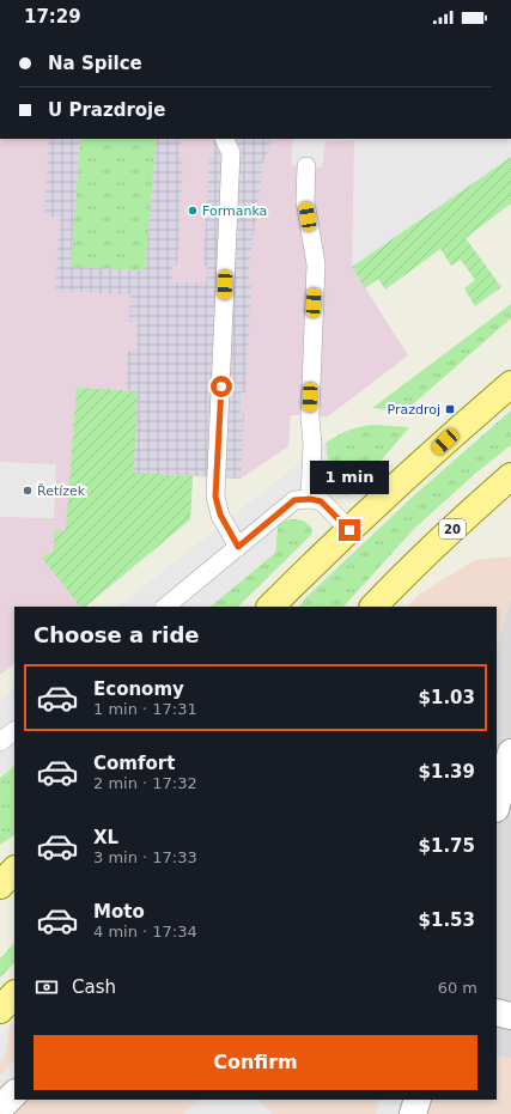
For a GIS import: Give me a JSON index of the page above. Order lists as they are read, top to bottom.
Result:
{
  "streets": {
    "main road": ["20"]
  },
  "places": {
    "other": ["Formanka", "Řetízek"],
    "transit": ["Prazdroj"]
  },
  "page": {
    "status": "17:29",
    "banner": ["Na Spilce", "U Prazdroje"],
    "bubble": "1 min",
    "heading": "Choose a ride",
    "list": [
      {
        "name": "Economy",
        "note": "1 min · 17:31",
        "value": "$1.03"
      },
      {
        "name": "Comfort",
        "note": "2 min · 17:32",
        "value": "$1.39"
      },
      {
        "name": "XL",
        "note": "3 min · 17:33",
        "value": "$1.75"
      },
      {
        "name": "Moto",
        "note": "4 min · 17:34",
        "value": "$1.53"
      }
    ],
    "pay": ["Cash", "60 m"],
    "buttons": "Confirm"
  }
}
